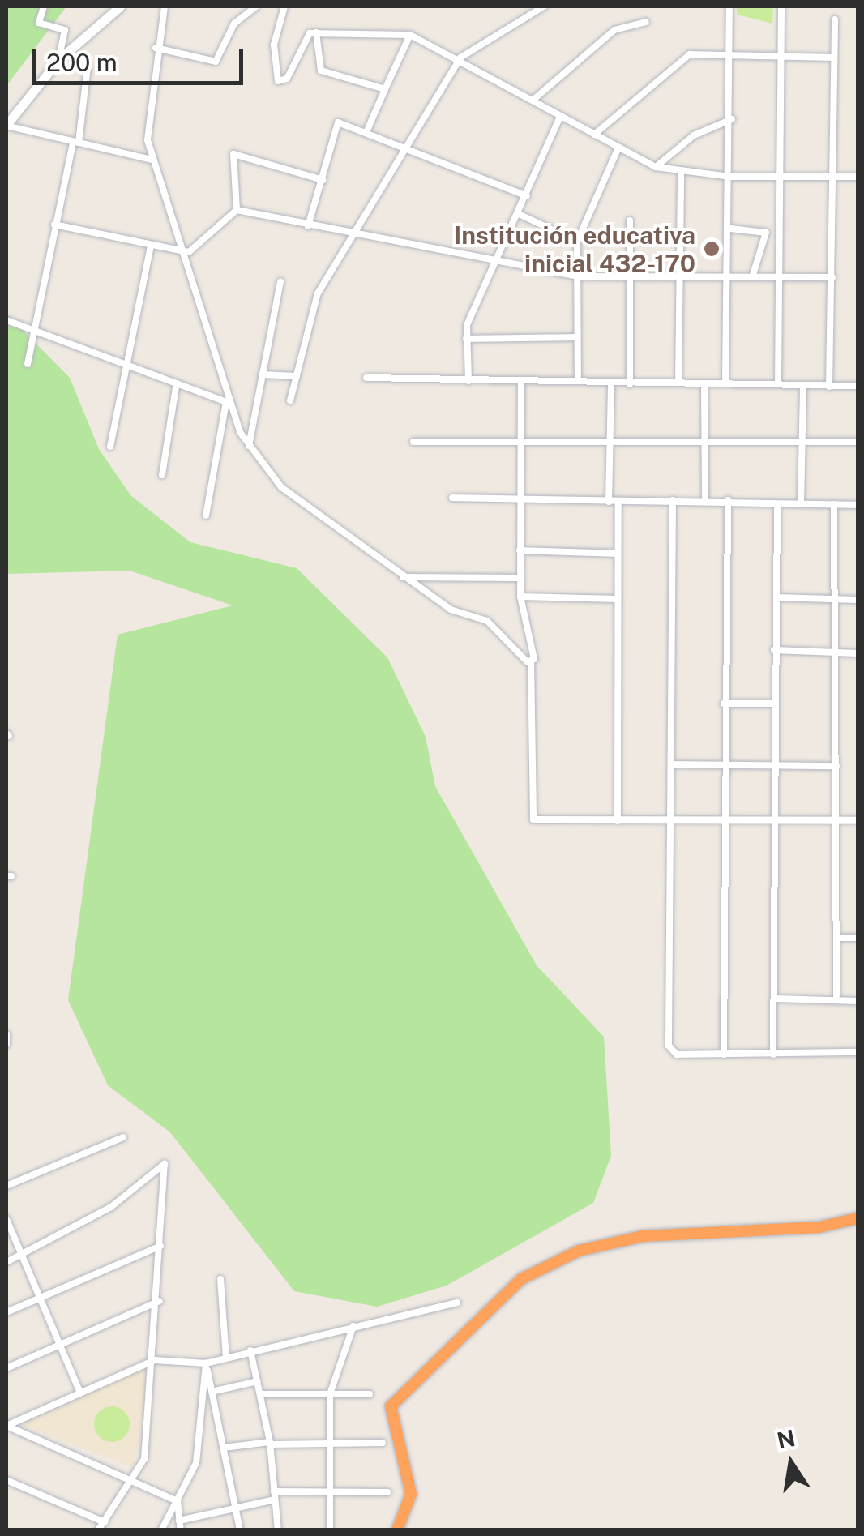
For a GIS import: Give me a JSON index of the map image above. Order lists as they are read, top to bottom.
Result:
{
  "places": ["Institución educativa inicial 432-170"],
  "scale_bar": "200 m",
  "north": "top"
}
